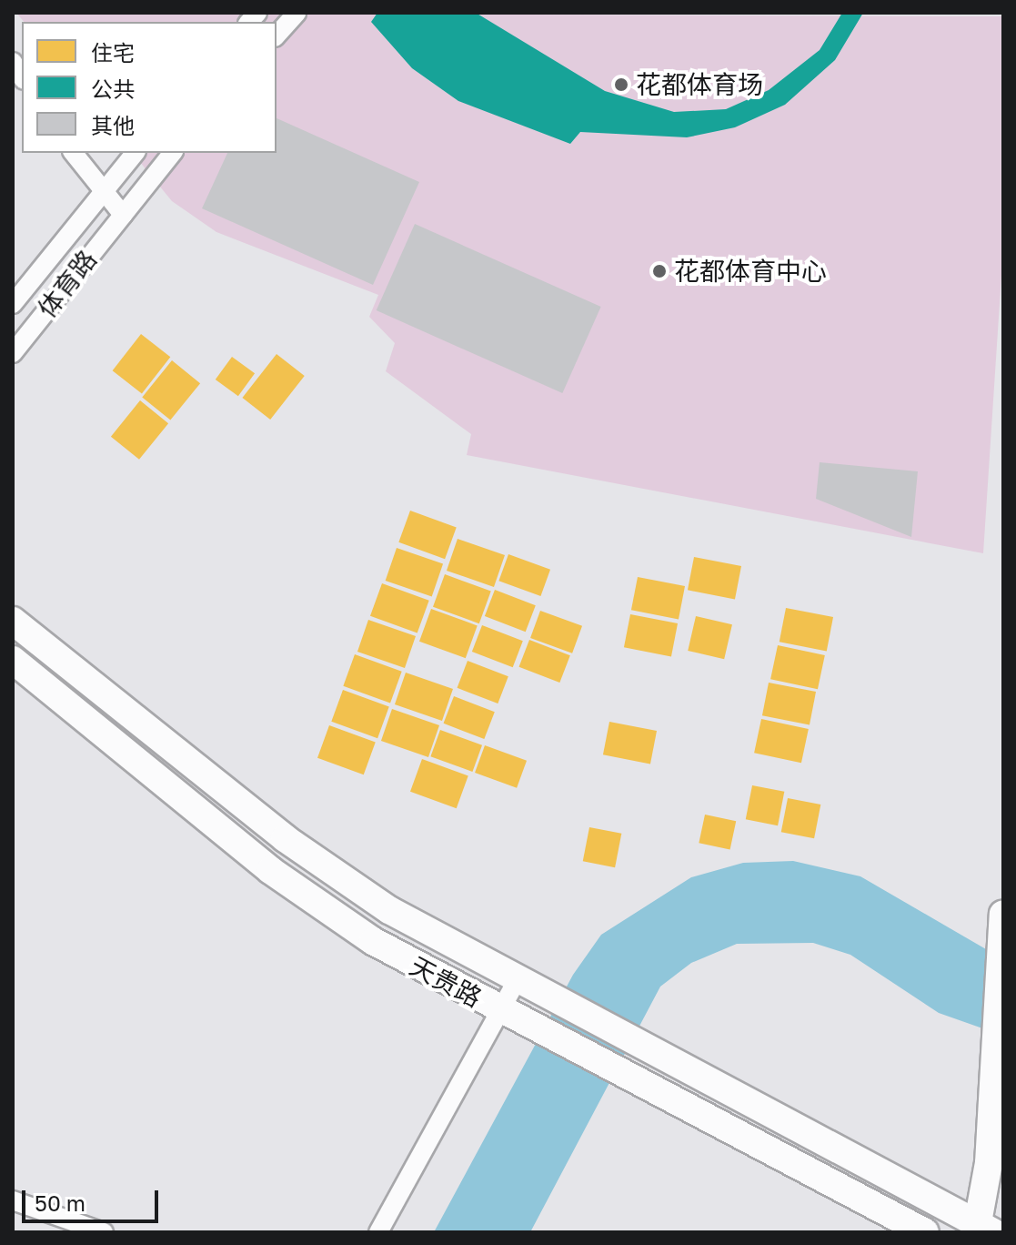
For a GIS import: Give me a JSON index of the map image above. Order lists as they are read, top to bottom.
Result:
{
  "streets": {
    "main road": ["天贵路"],
    "street": ["体育路"]
  },
  "places": ["花都体育场", "花都体育中心"],
  "legend": ["住宅", "公共", "其他"],
  "scale_bar": "50 m"
}
